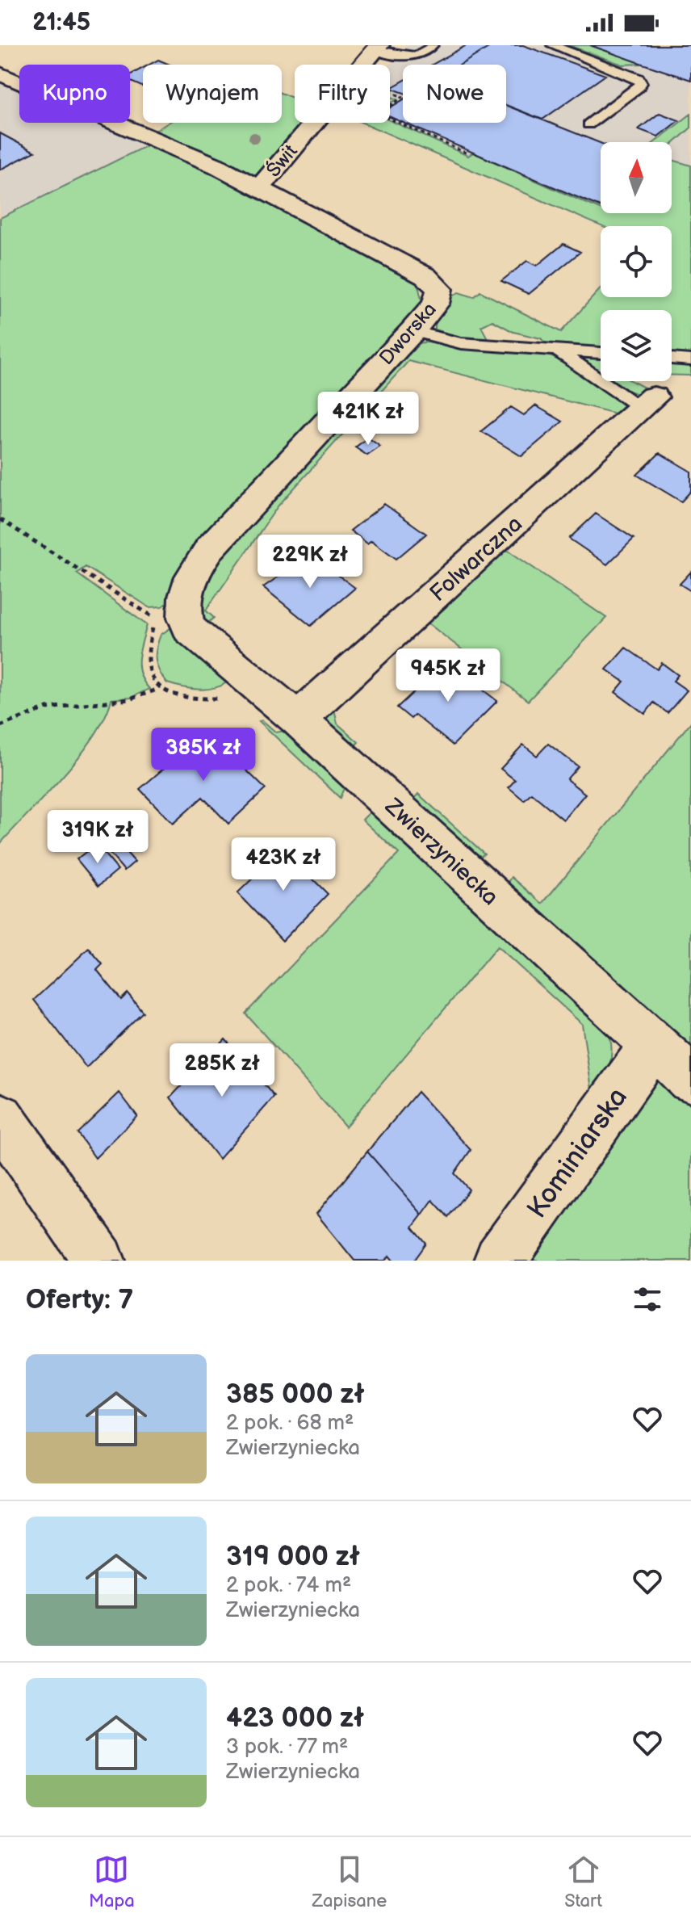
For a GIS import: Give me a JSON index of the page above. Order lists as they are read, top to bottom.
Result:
{
  "streets": {
    "street": [
      "Świt",
      "Dworska",
      "Folwarczna",
      "Zwierzyniecka",
      "Kominiarska"
    ]
  },
  "crossings": [
    ["Świt", "Dworska"],
    ["Dworska", "Zwierzyniecka"],
    ["Folwarczna", "Zwierzyniecka"],
    ["Zwierzyniecka", "Kominiarska"]
  ],
  "north": "top",
  "page": {
    "status": "21:45",
    "chip": [
      "Kupno",
      "Wynajem",
      "Filtry",
      "Nowe"
    ],
    "price": [
      "421K zł",
      "229K zł",
      "945K zł",
      "385K zł",
      "319K zł",
      "423K zł",
      "285K zł"
    ],
    "heading": "Oferty: 7",
    "list": [
      {
        "name": "385 000 zł",
        "note": "2 pok. · 68 m² · Zwierzyniecka"
      },
      {
        "name": "319 000 zł",
        "note": "2 pok. · 74 m² · Zwierzyniecka"
      },
      {
        "name": "423 000 zł",
        "note": "3 pok. · 77 m² · Zwierzyniecka"
      }
    ],
    "tabs": ["Mapa", "Zapisane", "Start"]
  }
}
